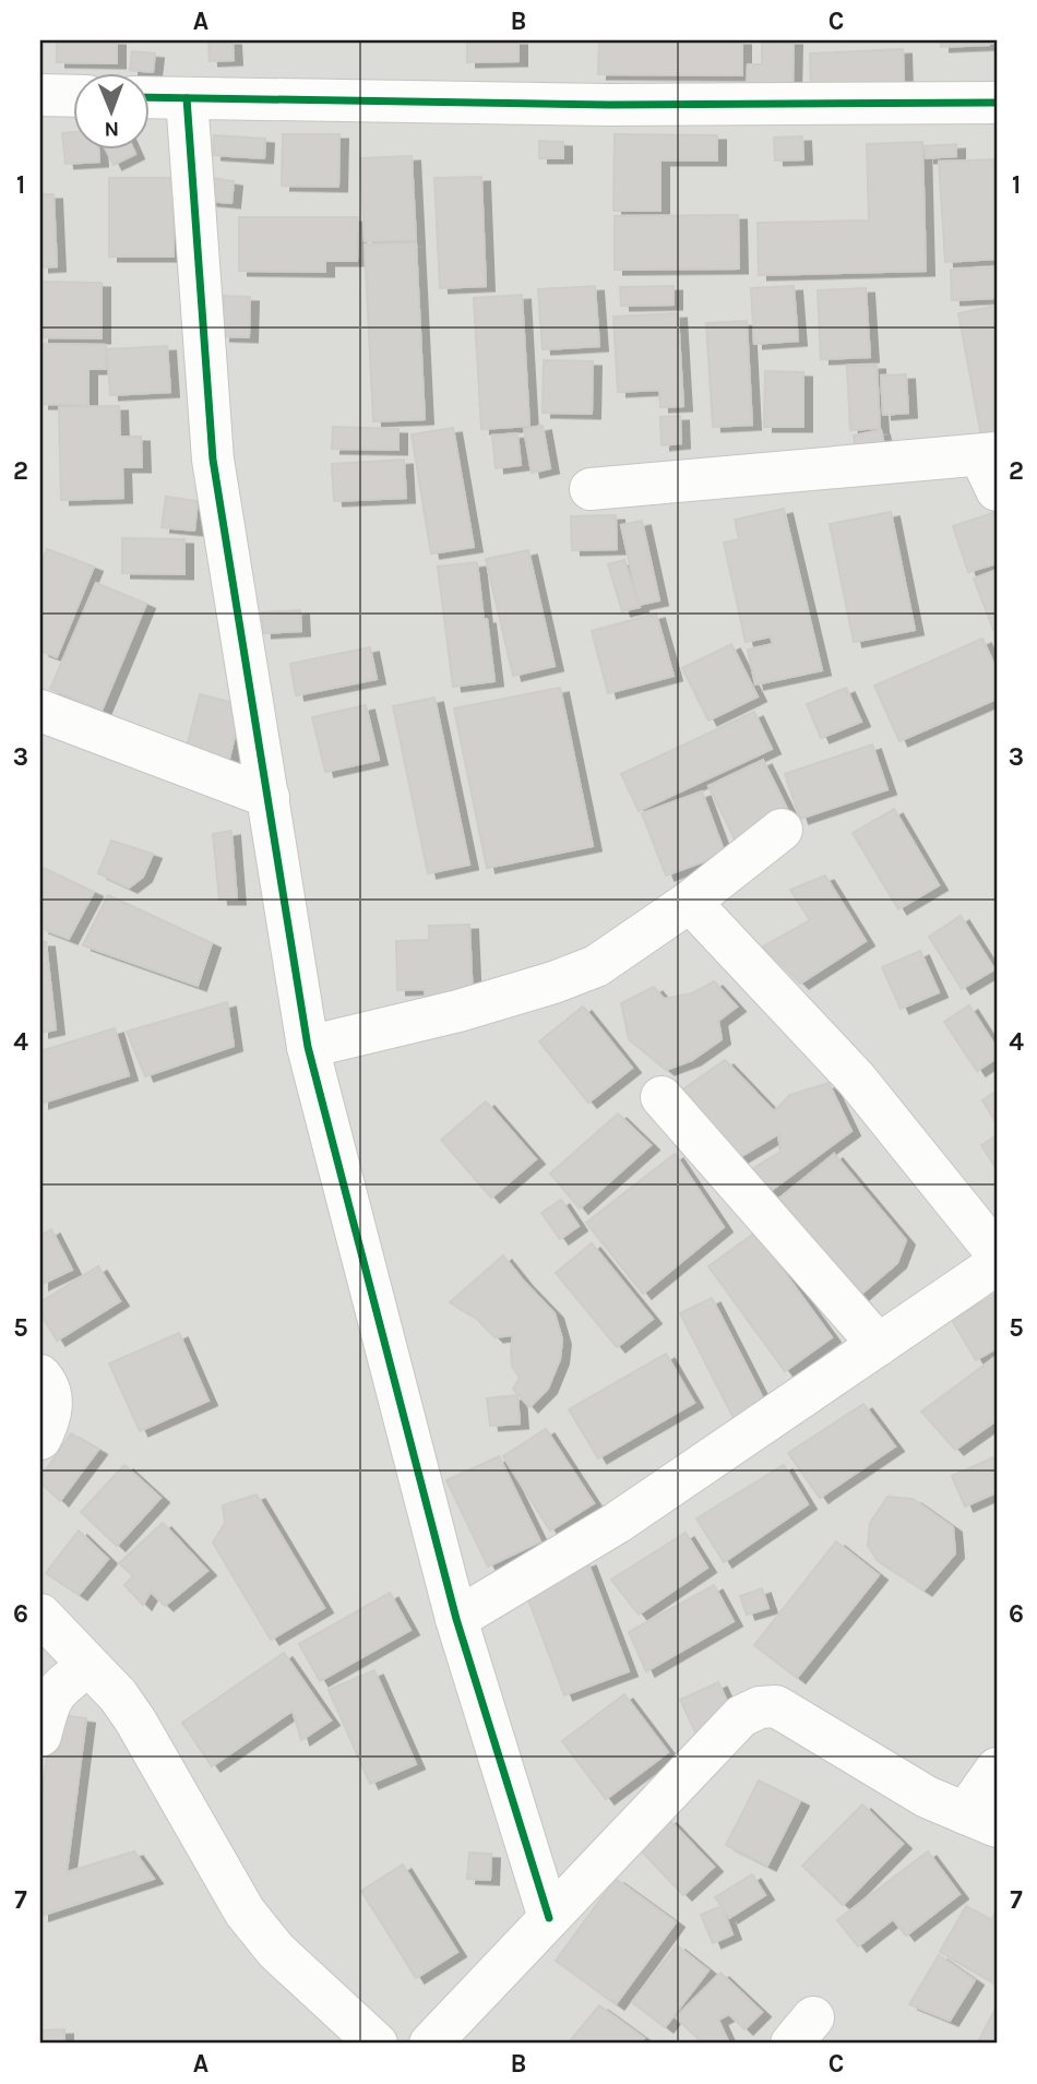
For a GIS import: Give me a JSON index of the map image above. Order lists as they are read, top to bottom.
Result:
{
  "north": "bottom",
  "grid": {
    "columns": ["A", "B", "C"],
    "rows": [
      "1",
      "2",
      "3",
      "4",
      "5",
      "6",
      "7"
    ]
  }
}
